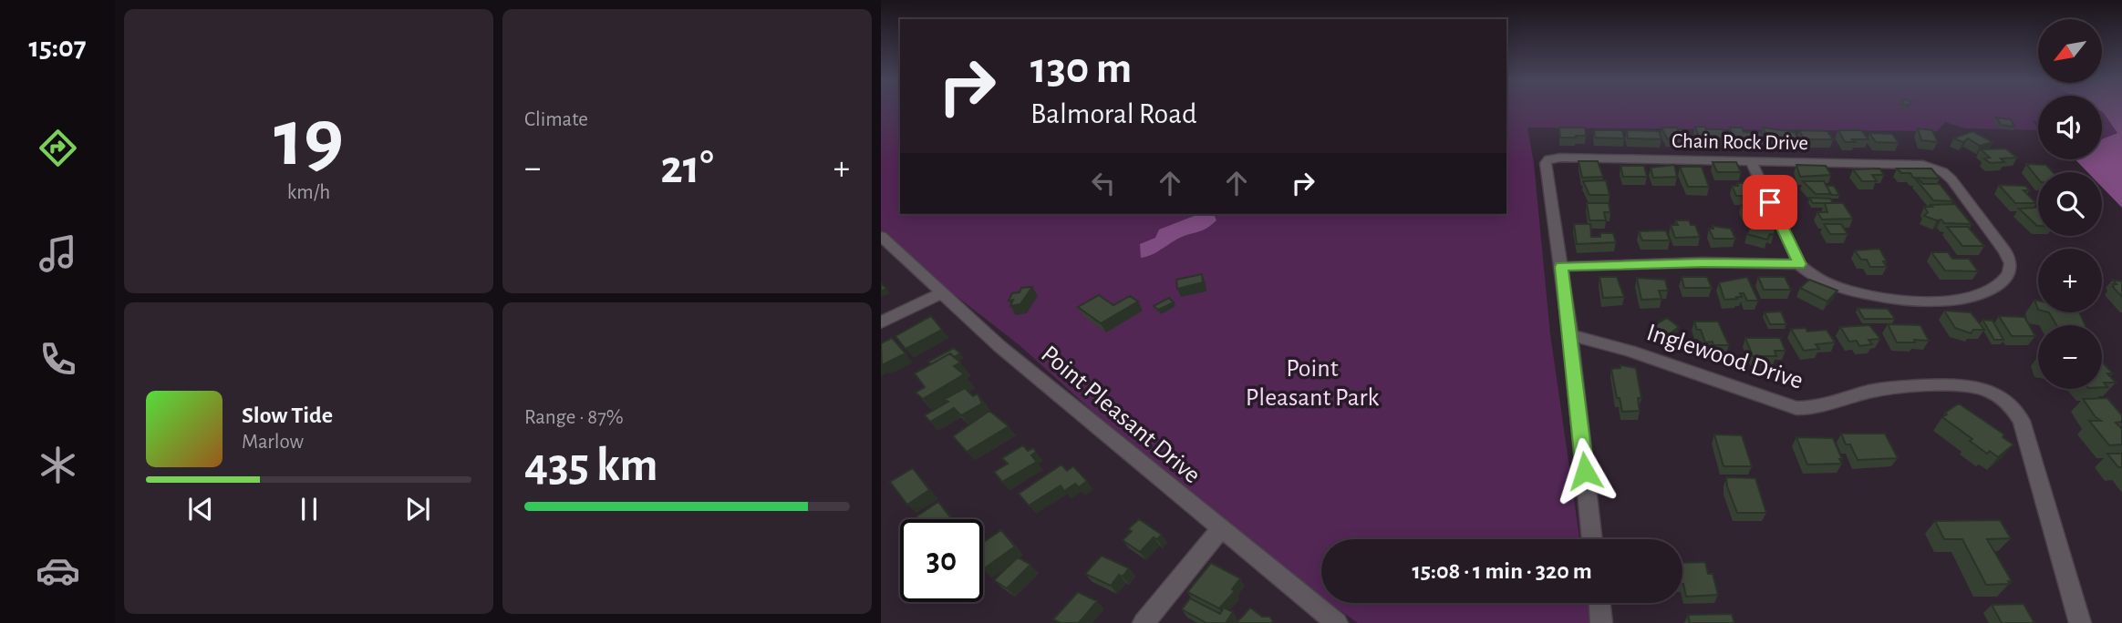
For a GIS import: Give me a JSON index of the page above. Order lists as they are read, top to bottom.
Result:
{
  "streets": {
    "street": ["Chain Rock Drive", "Inglewood Drive", "Point Pleasant Drive"]
  },
  "parks": ["Point Pleasant Park"],
  "north": "bottom left",
  "page": {
    "tabs": "15:07",
    "tile": [
      ["19", "km/h"],
      "Climate",
      ["Range · 87%", "435 km"]
    ],
    "map_buttons": ["+", "−"],
    "turn": ["130 m", "Balmoral Road"],
    "heat": ["−", "21°", "+"],
    "song": ["Slow Tide", "Marlow"],
    "limit": "30",
    "trip": "15:08 · 1 min · 320 m"
  }
}
